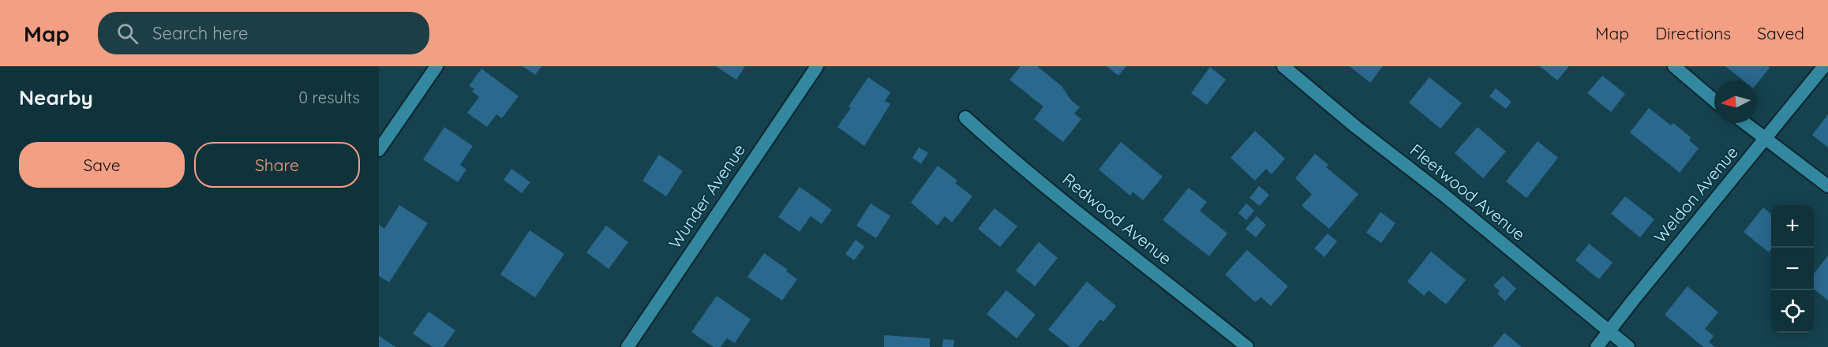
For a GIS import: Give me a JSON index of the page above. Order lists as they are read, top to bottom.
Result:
{
  "streets": {
    "street": [
      "Fleetwood Avenue",
      "Weldon Avenue",
      "Wunder Avenue",
      "Redwood Avenue"
    ]
  },
  "crossings": [
    ["Fleetwood Avenue", "Weldon Avenue"]
  ],
  "north": "left",
  "page": {
    "header": "Map",
    "search": "Search here",
    "nav": ["Map", "Directions", "Saved"],
    "heading": ["Nearby", "0 results"],
    "buttons": ["Save", "Share"],
    "map_buttons": ["+", "−"]
  }
}
